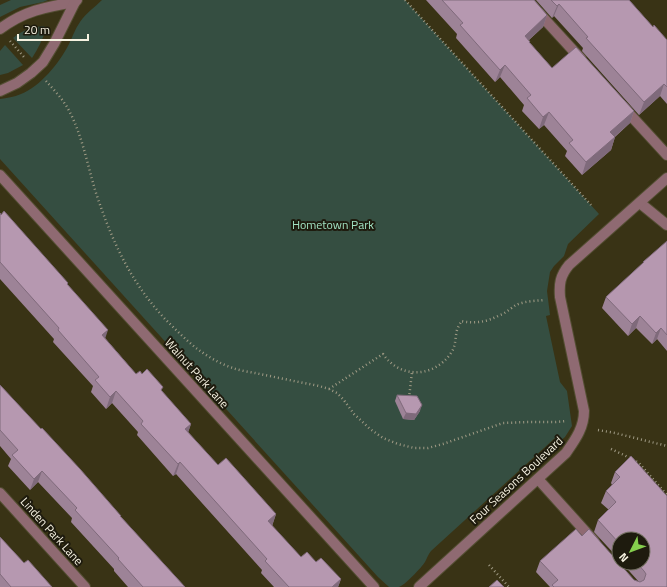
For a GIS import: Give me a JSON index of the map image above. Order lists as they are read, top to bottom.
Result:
{
  "streets": {
    "street": ["Walnut Park Lane", "Four Seasons Boulevard", "Linden Park Lane"]
  },
  "parks": ["Hometown Park"],
  "scale_bar": "20 m",
  "north": "bottom left"
}
